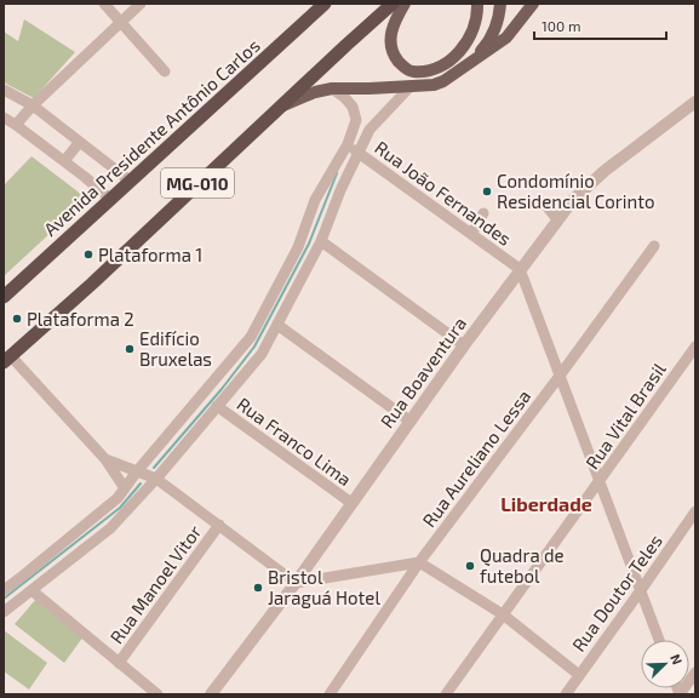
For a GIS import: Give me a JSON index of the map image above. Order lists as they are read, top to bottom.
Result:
{
  "streets": {
    "highway": ["Avenida Presidente Antônio Carlos", "MG-010"],
    "street": [
      "Rua João Fernandes",
      "Rua Boaventura",
      "Rua Vital Brasil",
      "Rua Franco Lima",
      "Rua Aureliano Lessa",
      "Rua Manoel Vitor",
      "Rua Doutor Teles"
    ]
  },
  "crossings": [
    ["Rua João Fernandes", "Rua Boaventura"],
    ["Rua Boaventura", "Rua Franco Lima"]
  ],
  "districts": ["Liberdade"],
  "places": [
    "Condomínio Residencial Corinto",
    "Plataforma 1",
    "Plataforma 2",
    "Edifício Bruxelas",
    "Quadra de futebol",
    "Bristol Jaraguá Hotel"
  ],
  "scale_bar": "100 m",
  "north": "top right"
}
